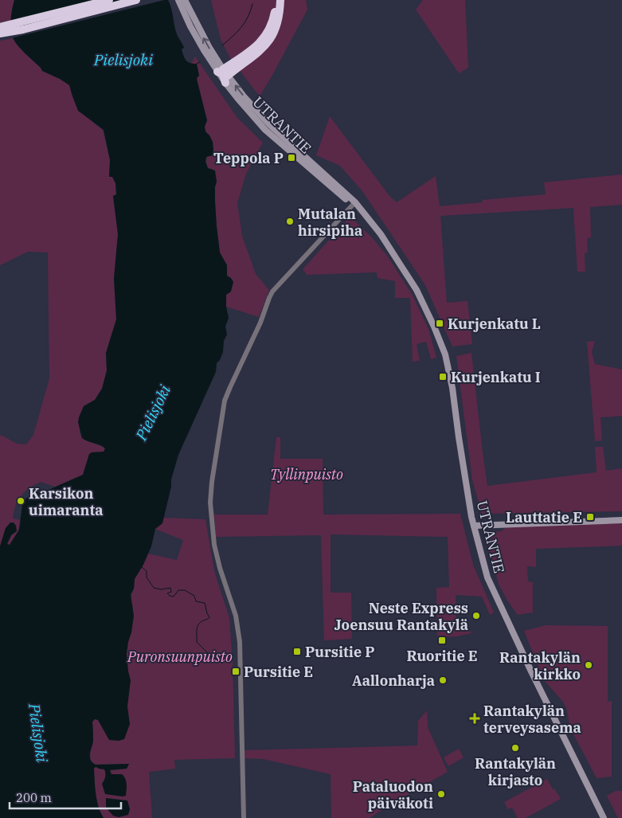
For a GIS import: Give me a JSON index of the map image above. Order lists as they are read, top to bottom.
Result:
{
  "streets": {
    "main road": ["UTRANTIE"]
  },
  "water": ["Pielisjoki"],
  "parks": ["Tyllinpuisto", "Puronsuunpuisto"],
  "places": {
    "transit": [
      "Teppola P",
      "Kurjenkatu L",
      "Kurjenkatu I",
      "Lauttatie E",
      "Ruoritie E",
      "Pursitie P",
      "Pursitie E"
    ],
    "other": [
      "Mutalan hirsipiha",
      "Karsikon uimaranta",
      "Neste Express Joensuu Rantakylä",
      "Rantakylän kirkko",
      "Aallonharja",
      "Rantakylän kirjasto",
      "Pataluodon päiväkoti"
    ],
    "health": ["Rantakylän terveysasema"]
  },
  "scale_bar": "200 m"
}
